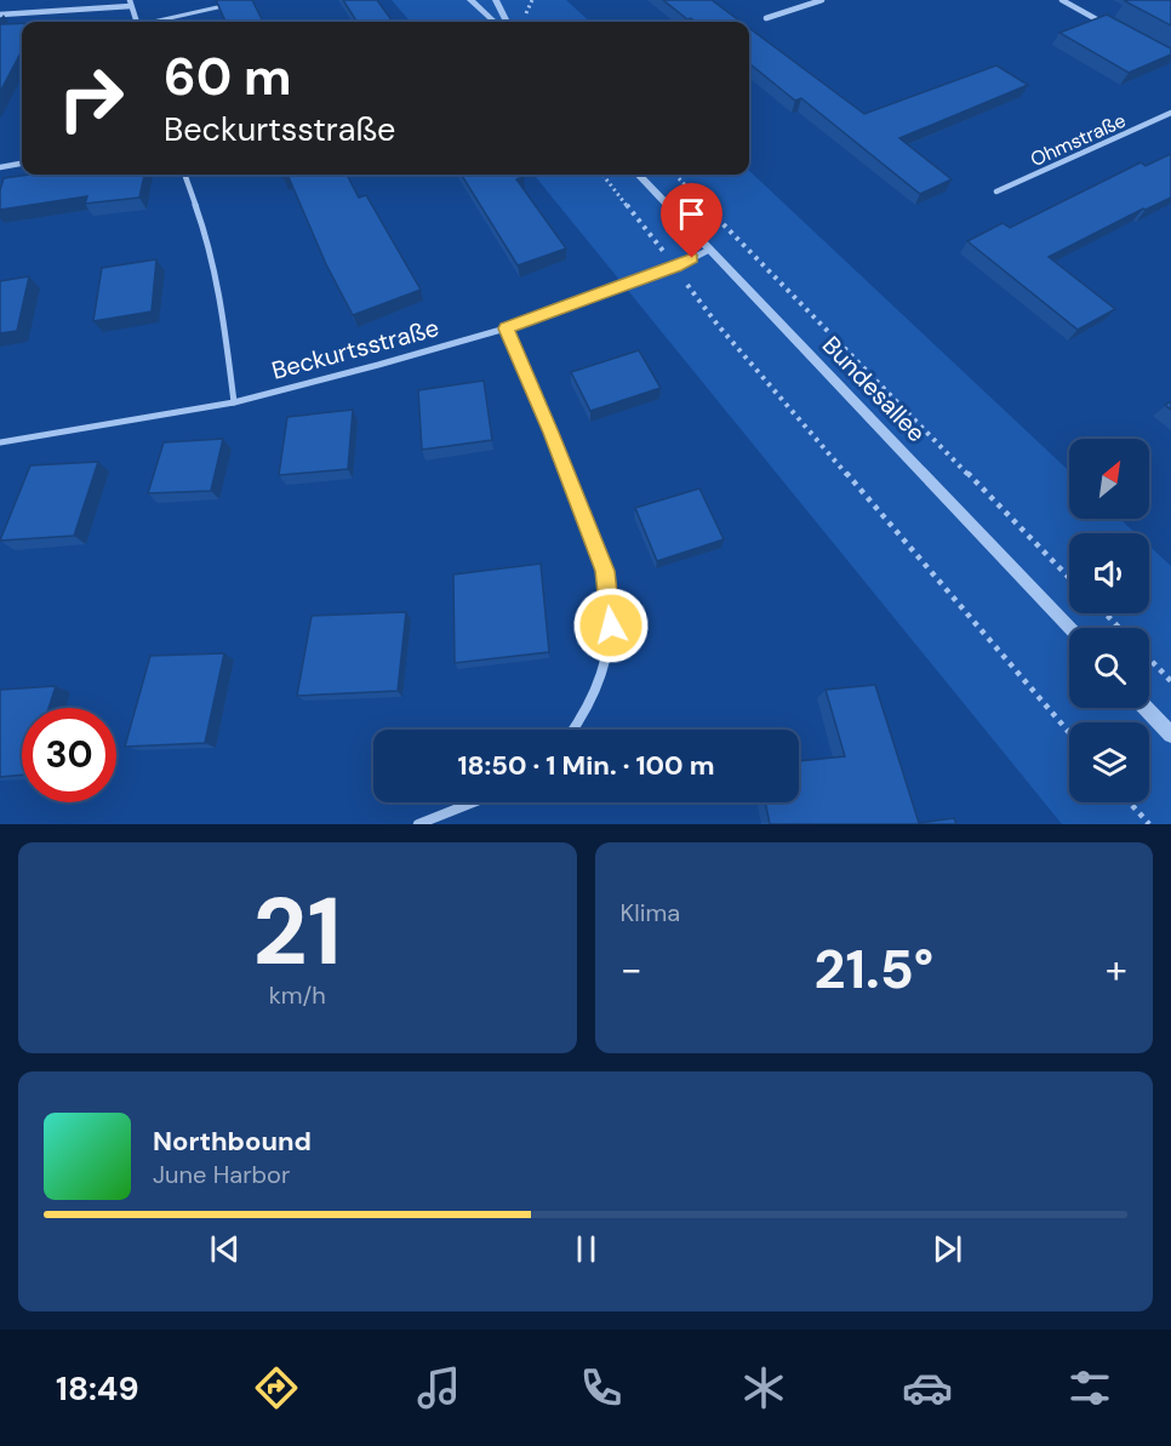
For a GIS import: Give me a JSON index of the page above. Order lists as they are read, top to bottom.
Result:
{
  "streets": {
    "street": ["Ohmstraße", "Beckurtsstraße", "Bundesallee"]
  },
  "crossings": [
    ["Beckurtsstraße", "Bundesallee"]
  ],
  "north": "top right",
  "page": {
    "turn": ["60 m", "Beckurtsstraße"],
    "limit": "30",
    "trip": "18:50 · 1 Min. · 100 m",
    "tile": [
      ["21", "km/h"],
      "Klima"
    ],
    "heat": ["−", "21.5°", "+"],
    "song": ["Northbound", "June Harbor"],
    "tabs": "18:49"
  }
}
